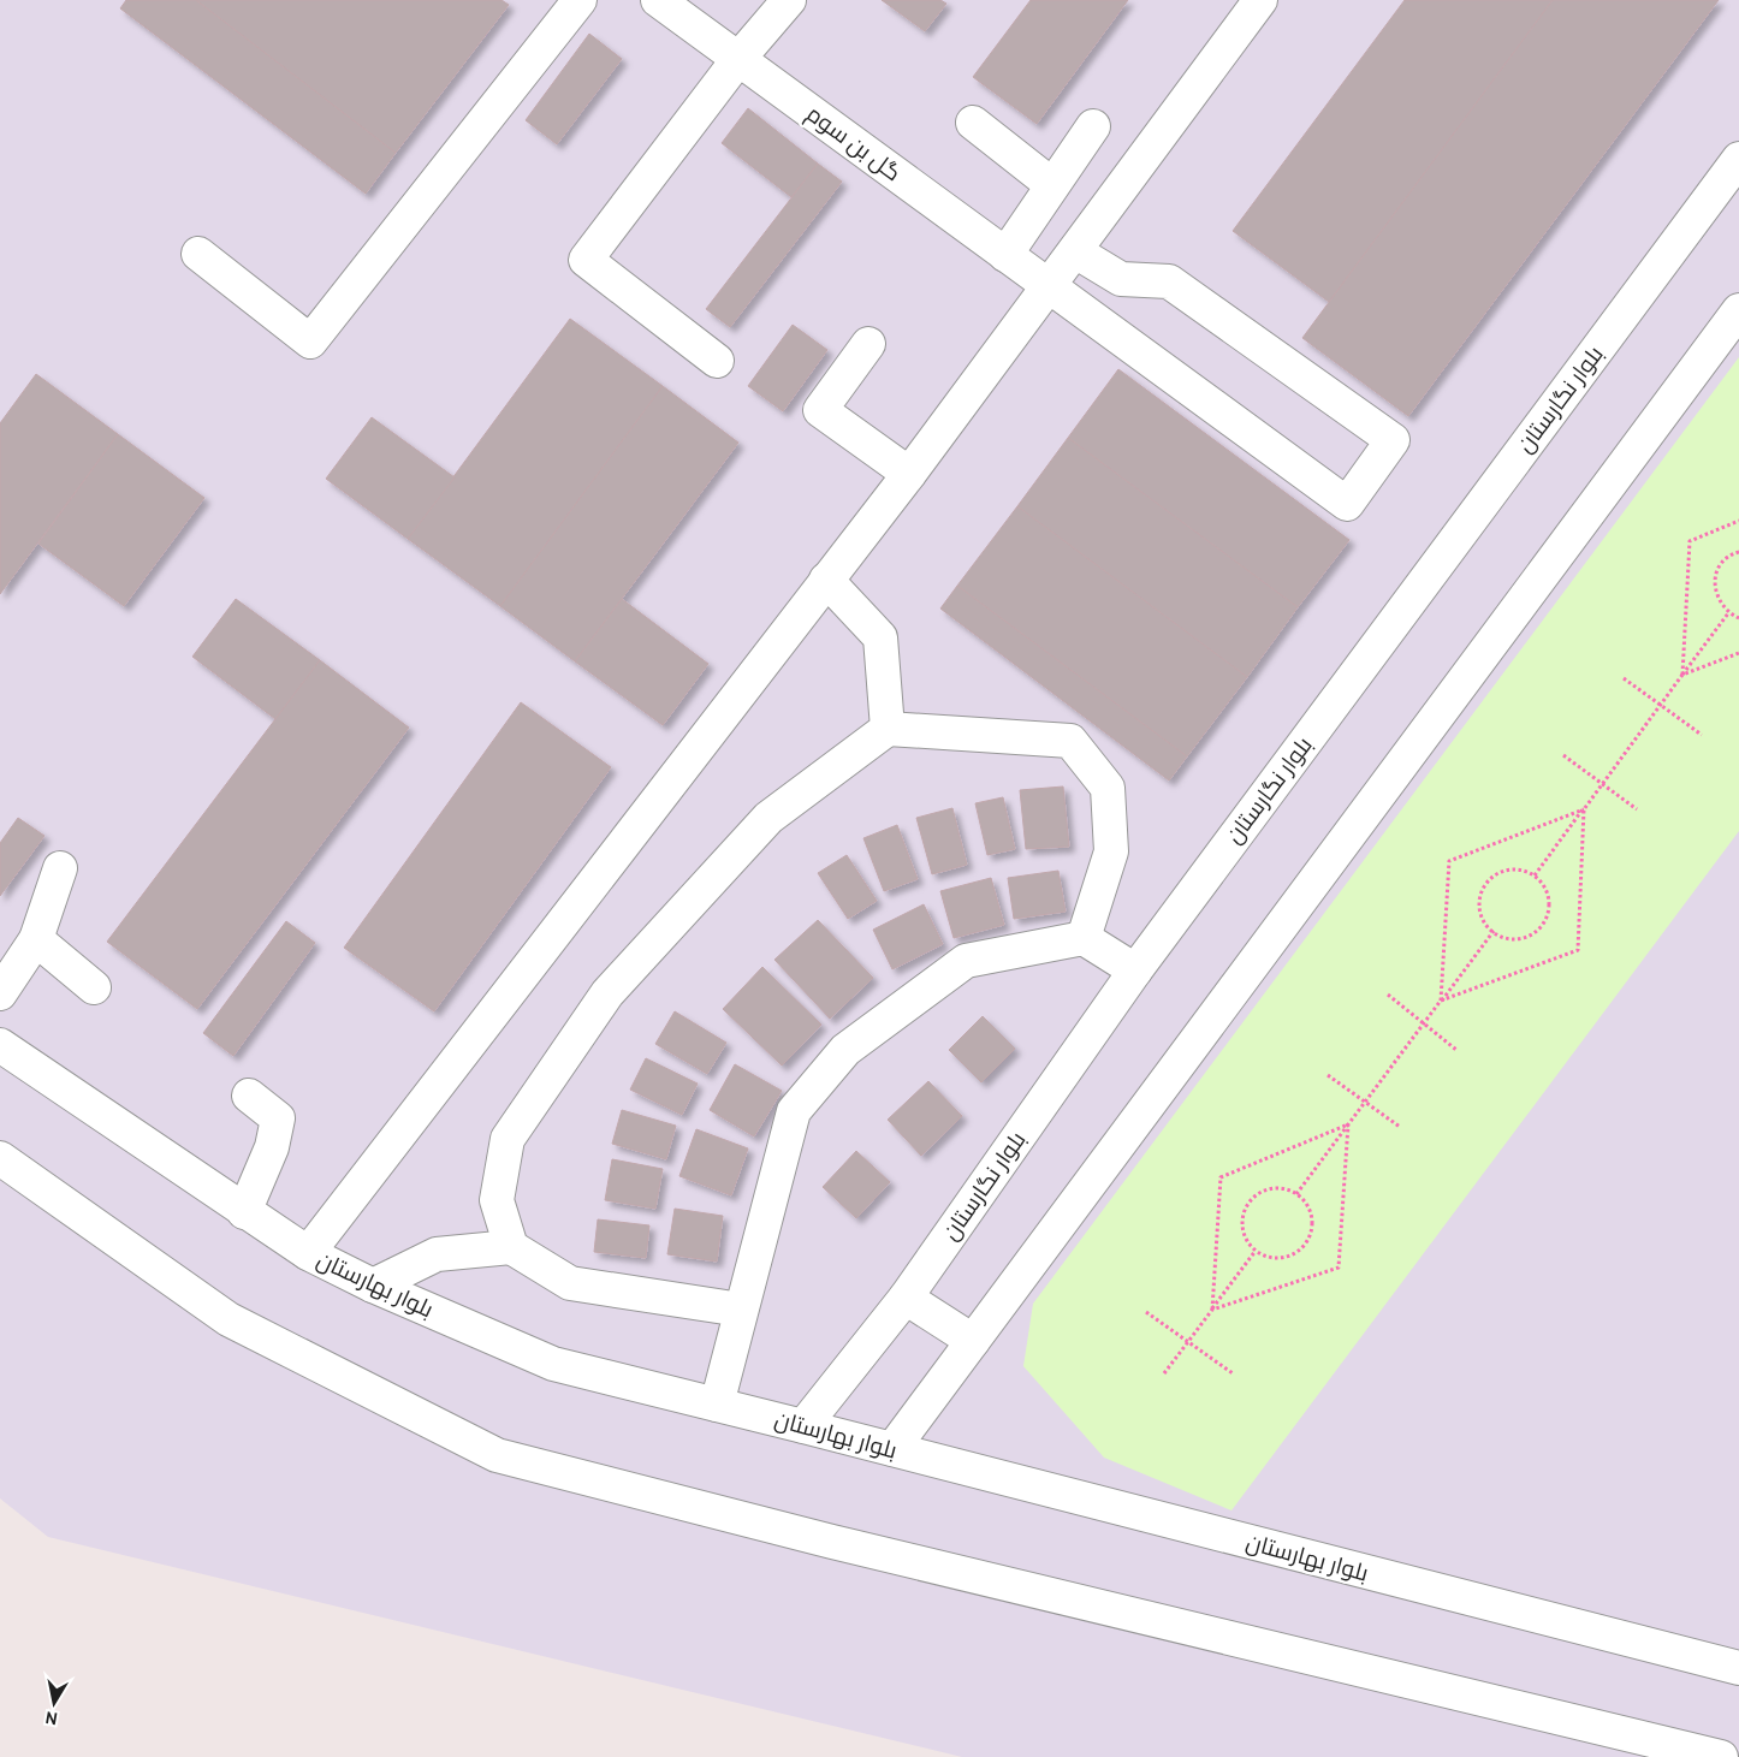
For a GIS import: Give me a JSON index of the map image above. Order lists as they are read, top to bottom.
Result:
{
  "streets": {
    "street": ["گل بن سوم", "بلوار نگارستان", "بلوار بهارستان"]
  },
  "crossings": [
    ["بلوار نگارستان", "بلوار بهارستان"]
  ],
  "north": "bottom"
}
